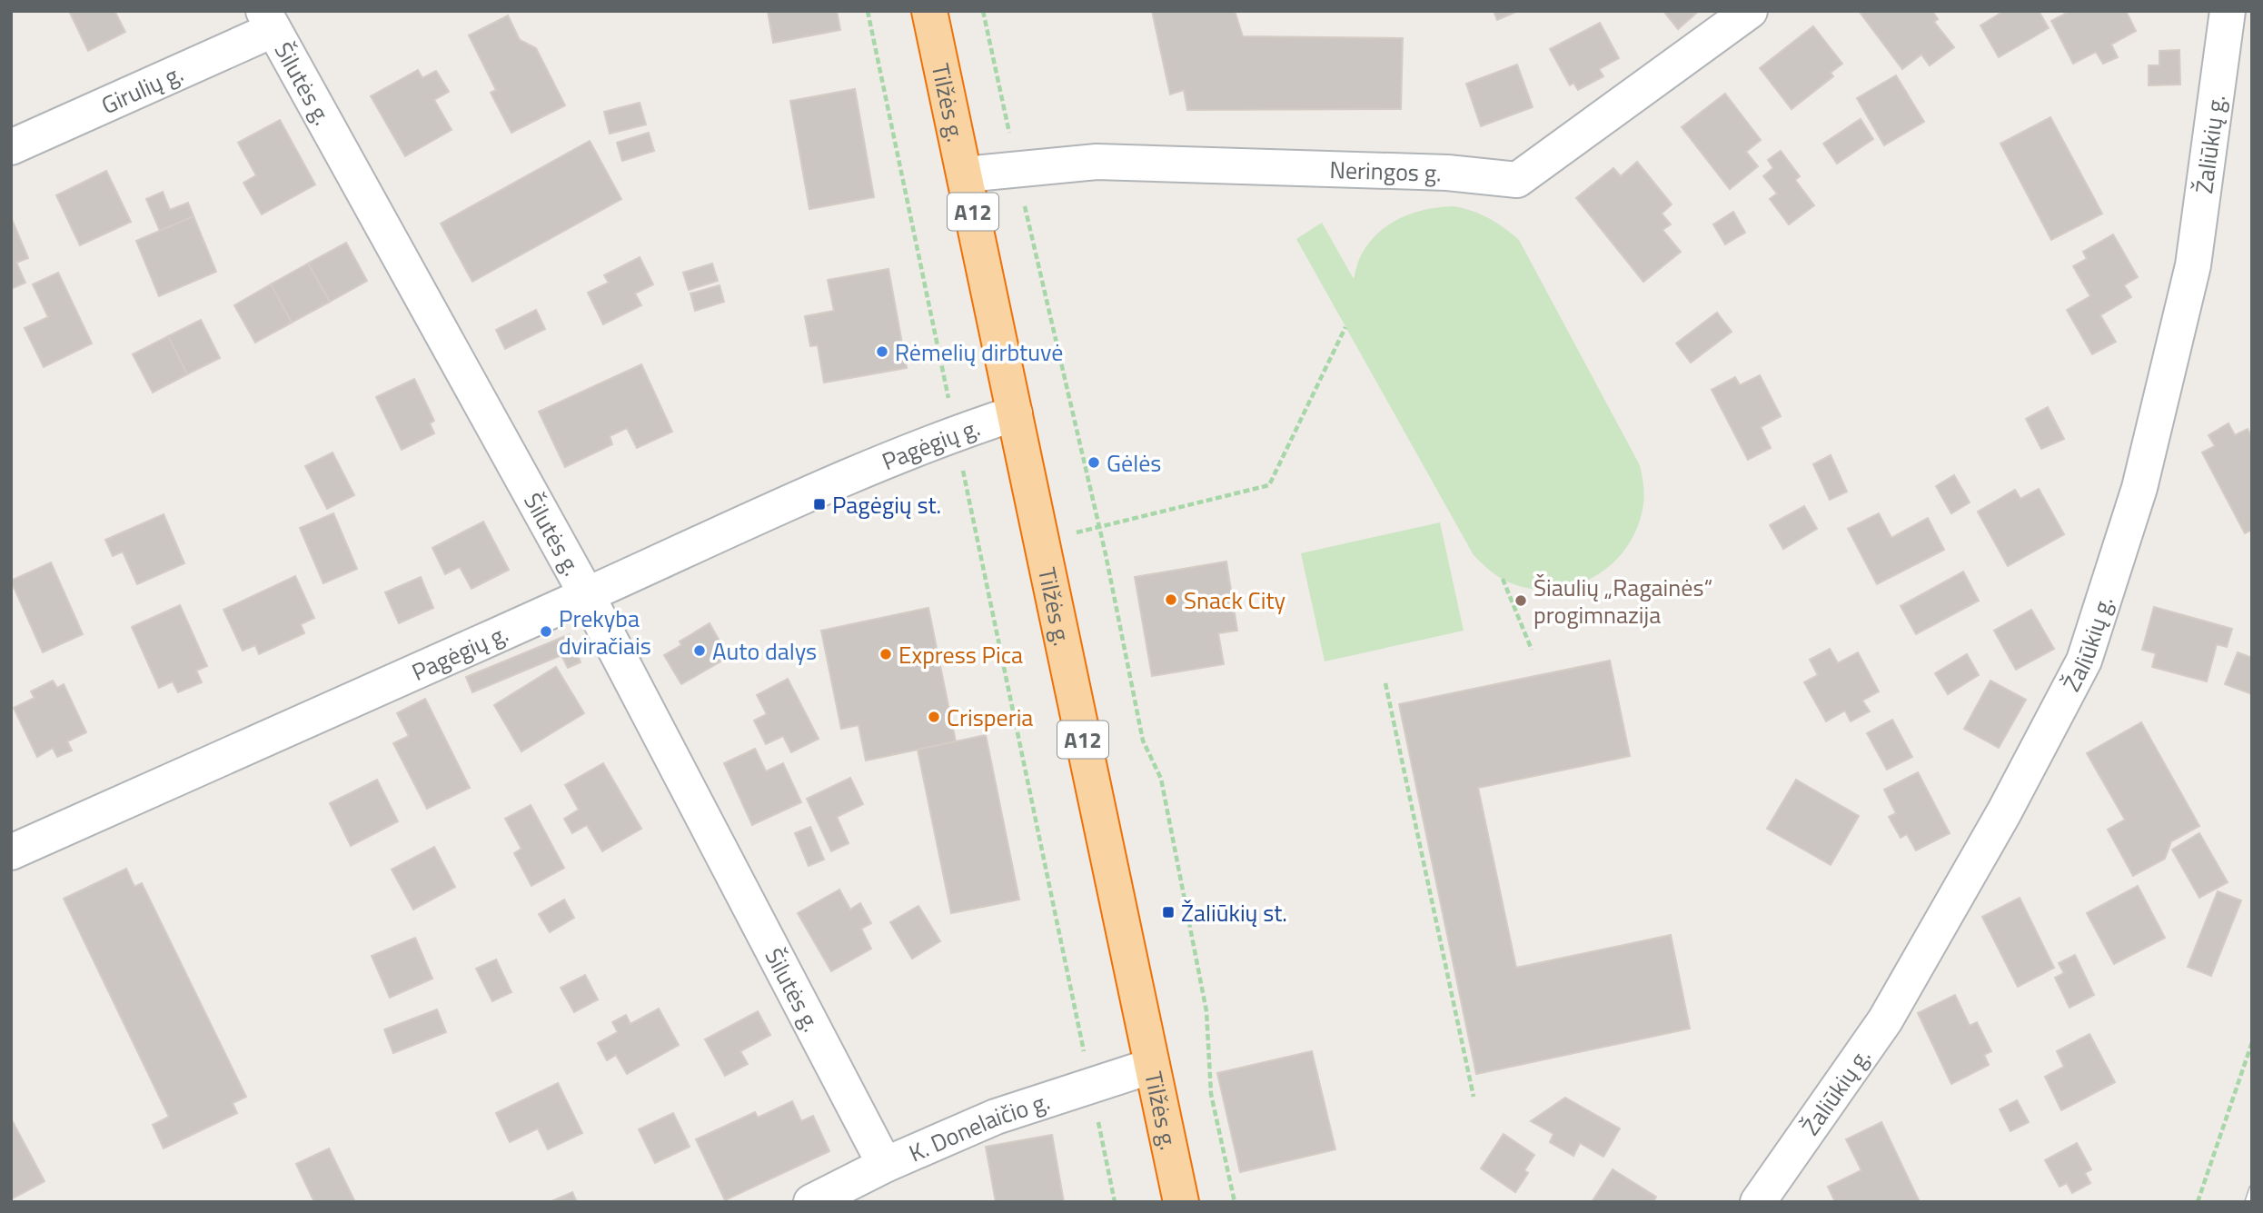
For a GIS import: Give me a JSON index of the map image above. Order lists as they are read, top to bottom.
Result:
{
  "streets": {
    "highway": ["Tilžės g.", "A12"],
    "street": [
      "Šilutės g.",
      "Girulių g.",
      "Žaliūkių g.",
      "Neringos g.",
      "Pagėgių g.",
      "K. Donelaičio g."
    ]
  },
  "crossings": [
    ["Šilutės g.", "Girulių g."],
    ["Šilutės g.", "Pagėgių g."],
    ["Šilutės g.", "K. Donelaičio g."],
    ["Tilžės g.", "Neringos g."],
    ["Tilžės g.", "Pagėgių g."],
    ["Tilžės g.", "K. Donelaičio g."]
  ],
  "places": {
    "other": [
      "Rėmelių dirbtuvė",
      "Gėlės",
      "Snack City",
      "Šiaulių „Ragainės“ progimnazija",
      "Prekyba dviračiais",
      "Auto dalys",
      "Express Pica",
      "Crisperia"
    ],
    "transit": ["Pagėgių st.", "Žaliūkių st."]
  }
}
